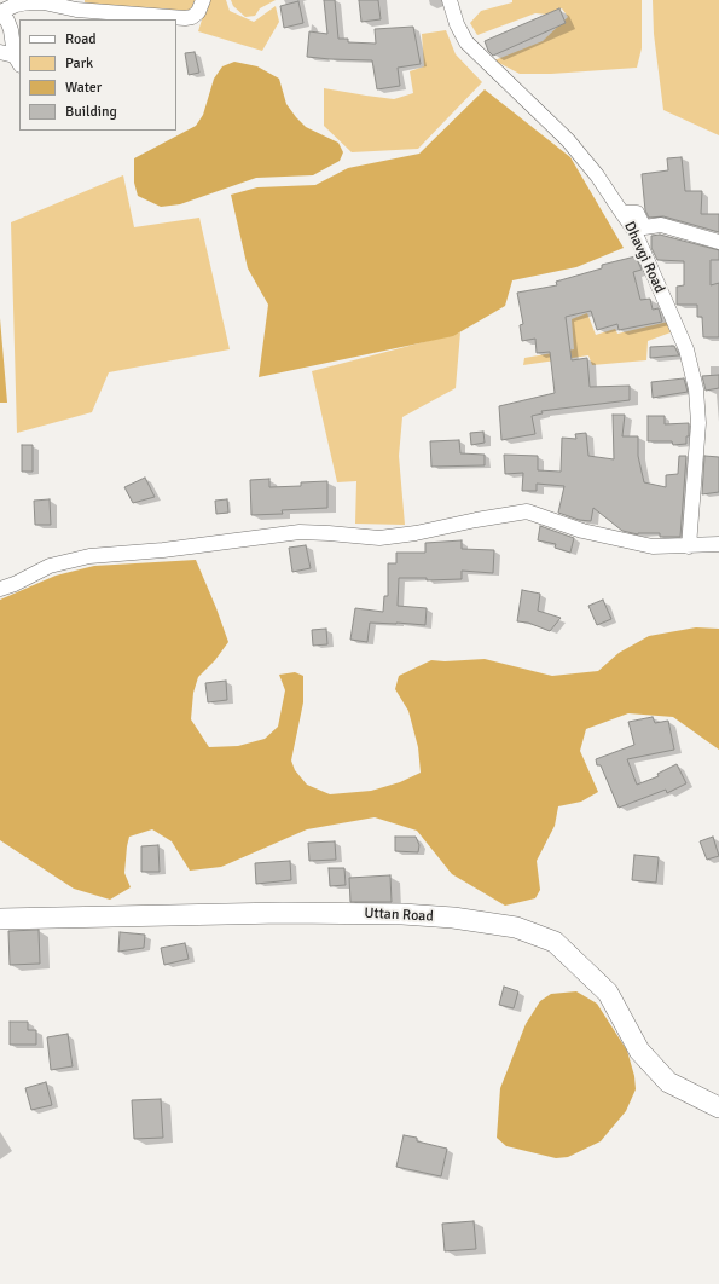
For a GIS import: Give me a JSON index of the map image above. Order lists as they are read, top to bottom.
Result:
{
  "streets": {
    "main road": ["Uttan Road"],
    "street": ["Dhavgi Road"]
  },
  "legend": [
    "Road",
    "Park",
    "Water",
    "Building"
  ]
}
